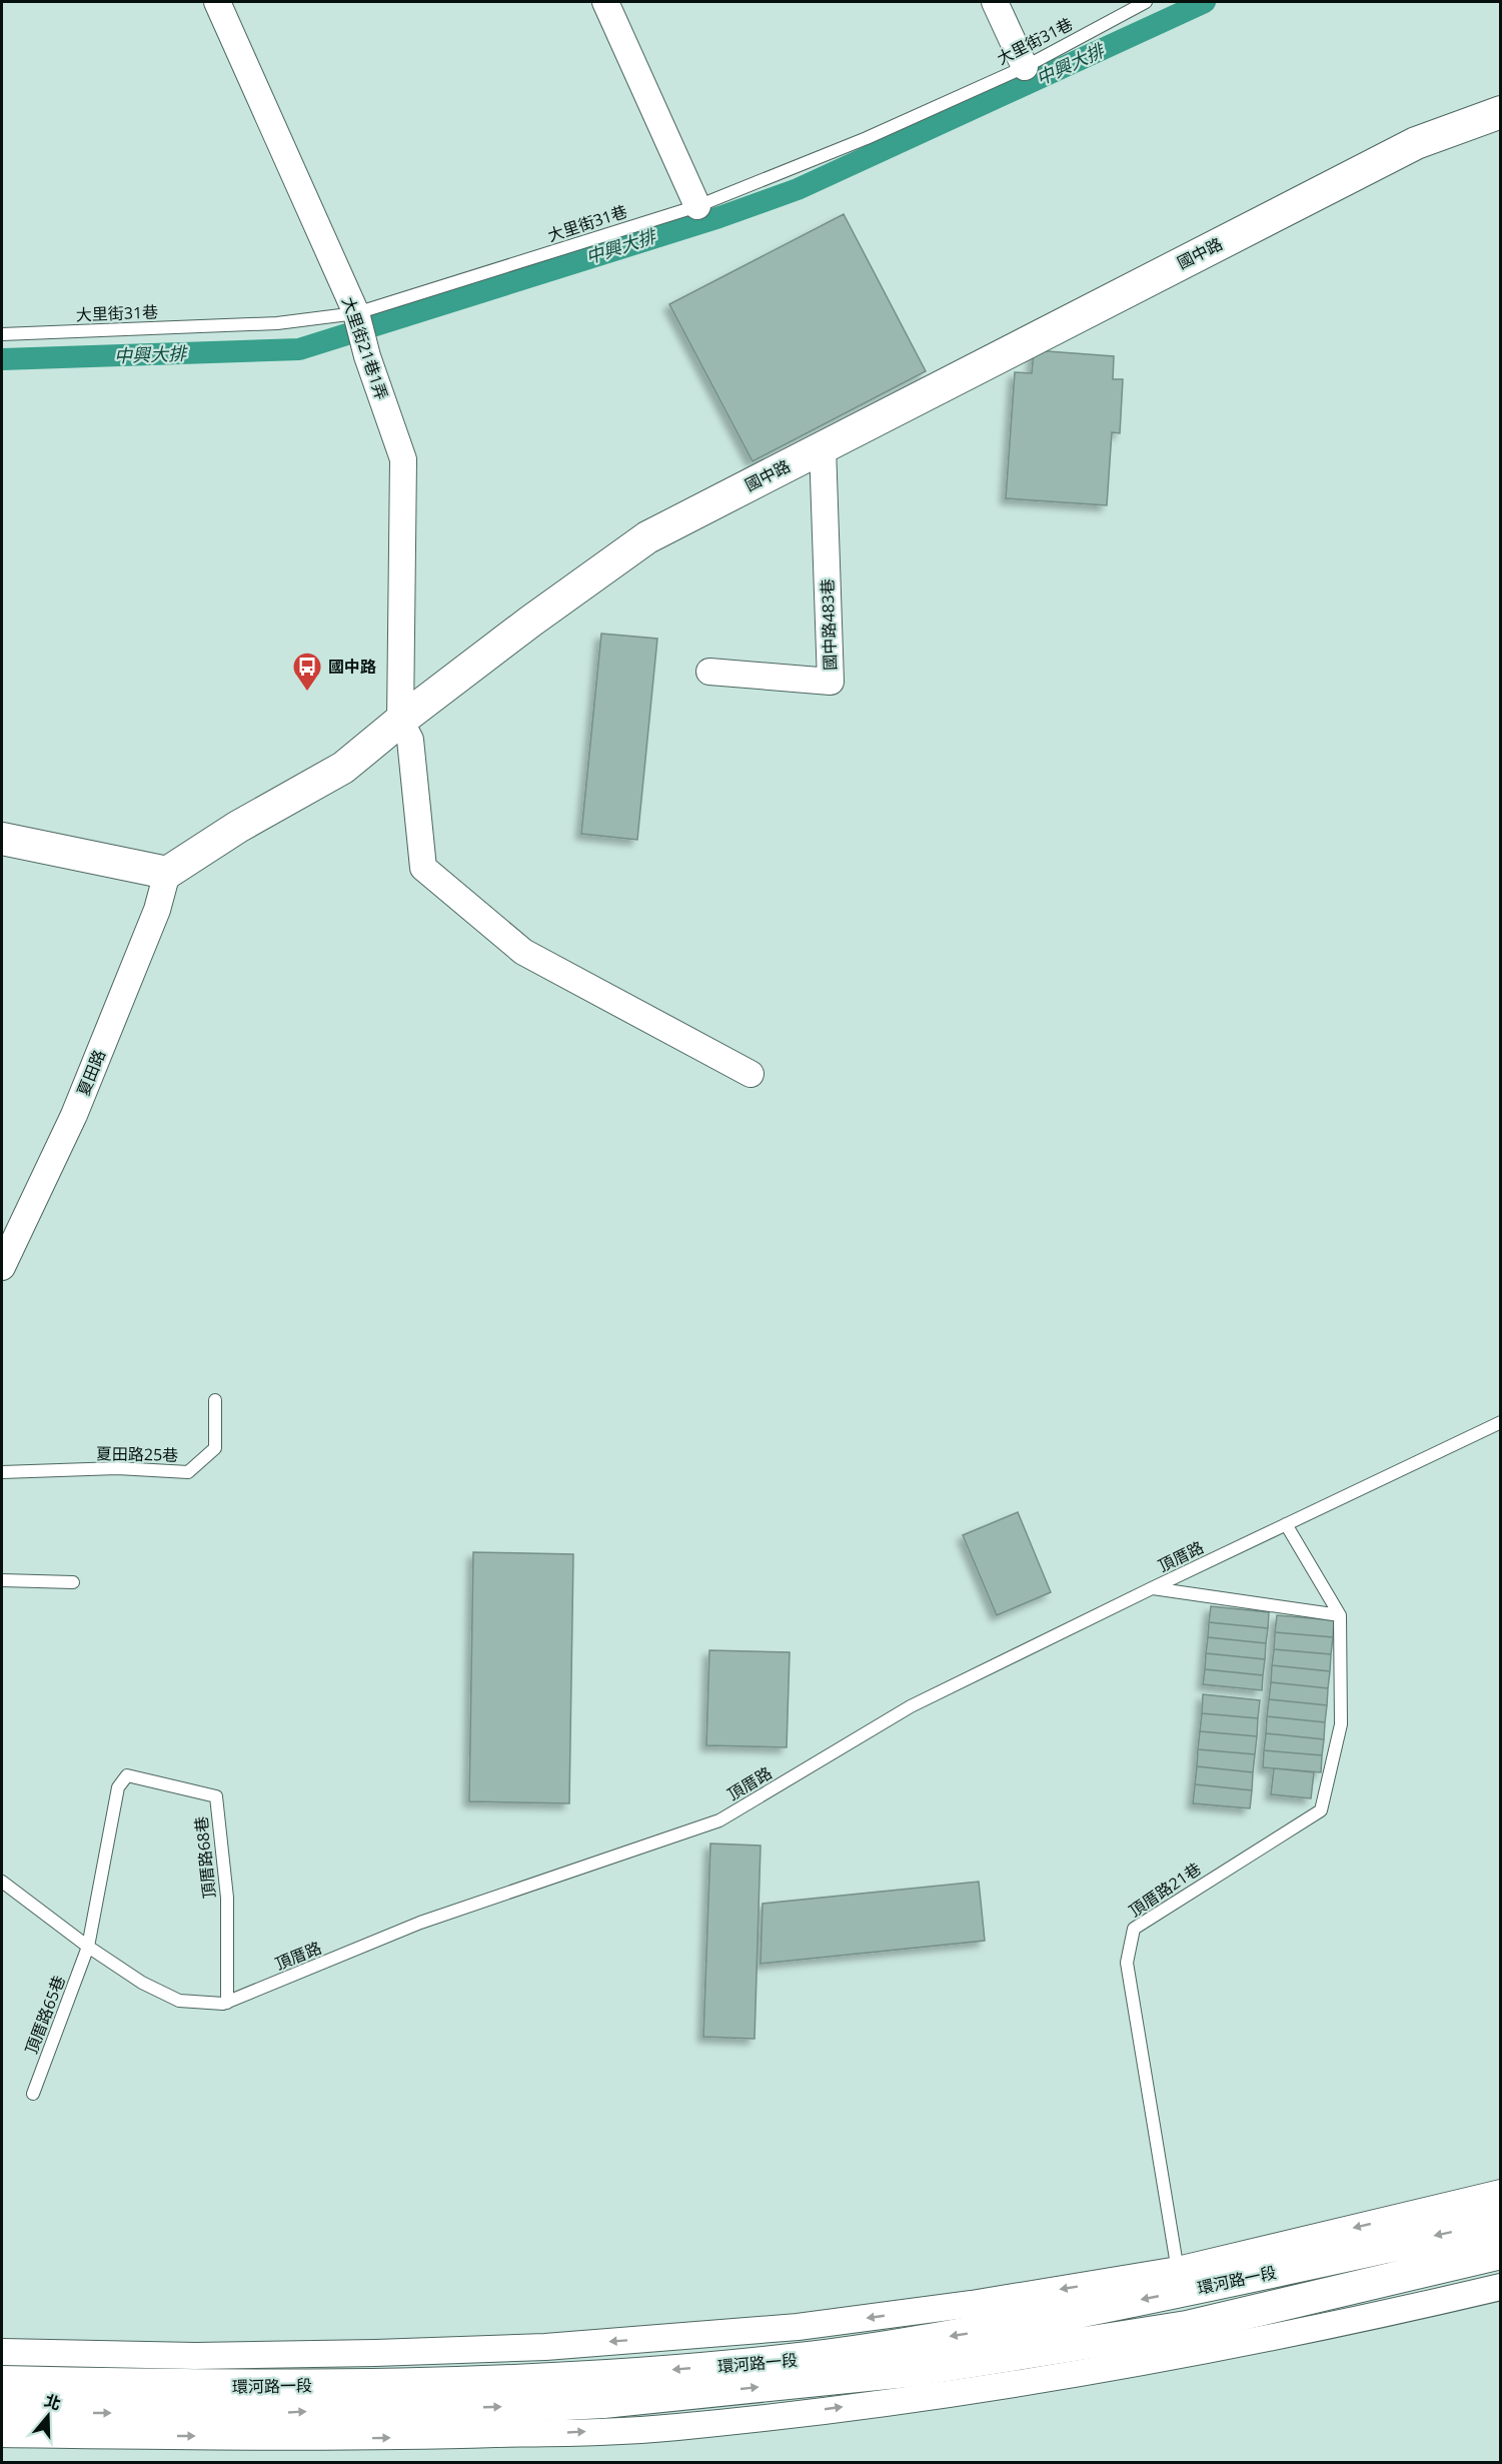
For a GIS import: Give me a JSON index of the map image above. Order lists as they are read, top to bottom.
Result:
{
  "streets": {
    "street": [
      "國中路",
      "大里街21巷1弄",
      "國中路483巷",
      "夏田路",
      "環河路一段"
    ],
    "lane": [
      "大里街31巷",
      "夏田路25巷",
      "頂厝路",
      "頂厝路68巷",
      "頂厝路21巷",
      "頂厝路65巷"
    ]
  },
  "crossings": [
    ["大里街31巷", "大里街21巷1弄"],
    ["國中路", "大里街21巷1弄"],
    ["國中路", "國中路483巷"],
    ["國中路", "夏田路"],
    ["頂厝路", "頂厝路68巷"],
    ["頂厝路", "頂厝路65巷"],
    ["頂厝路68巷", "頂厝路65巷"],
    ["頂厝路21巷", "環河路一段"]
  ],
  "water": ["中興大排"],
  "places": {
    "bus stop": ["國中路"]
  },
  "north": "top"
}
